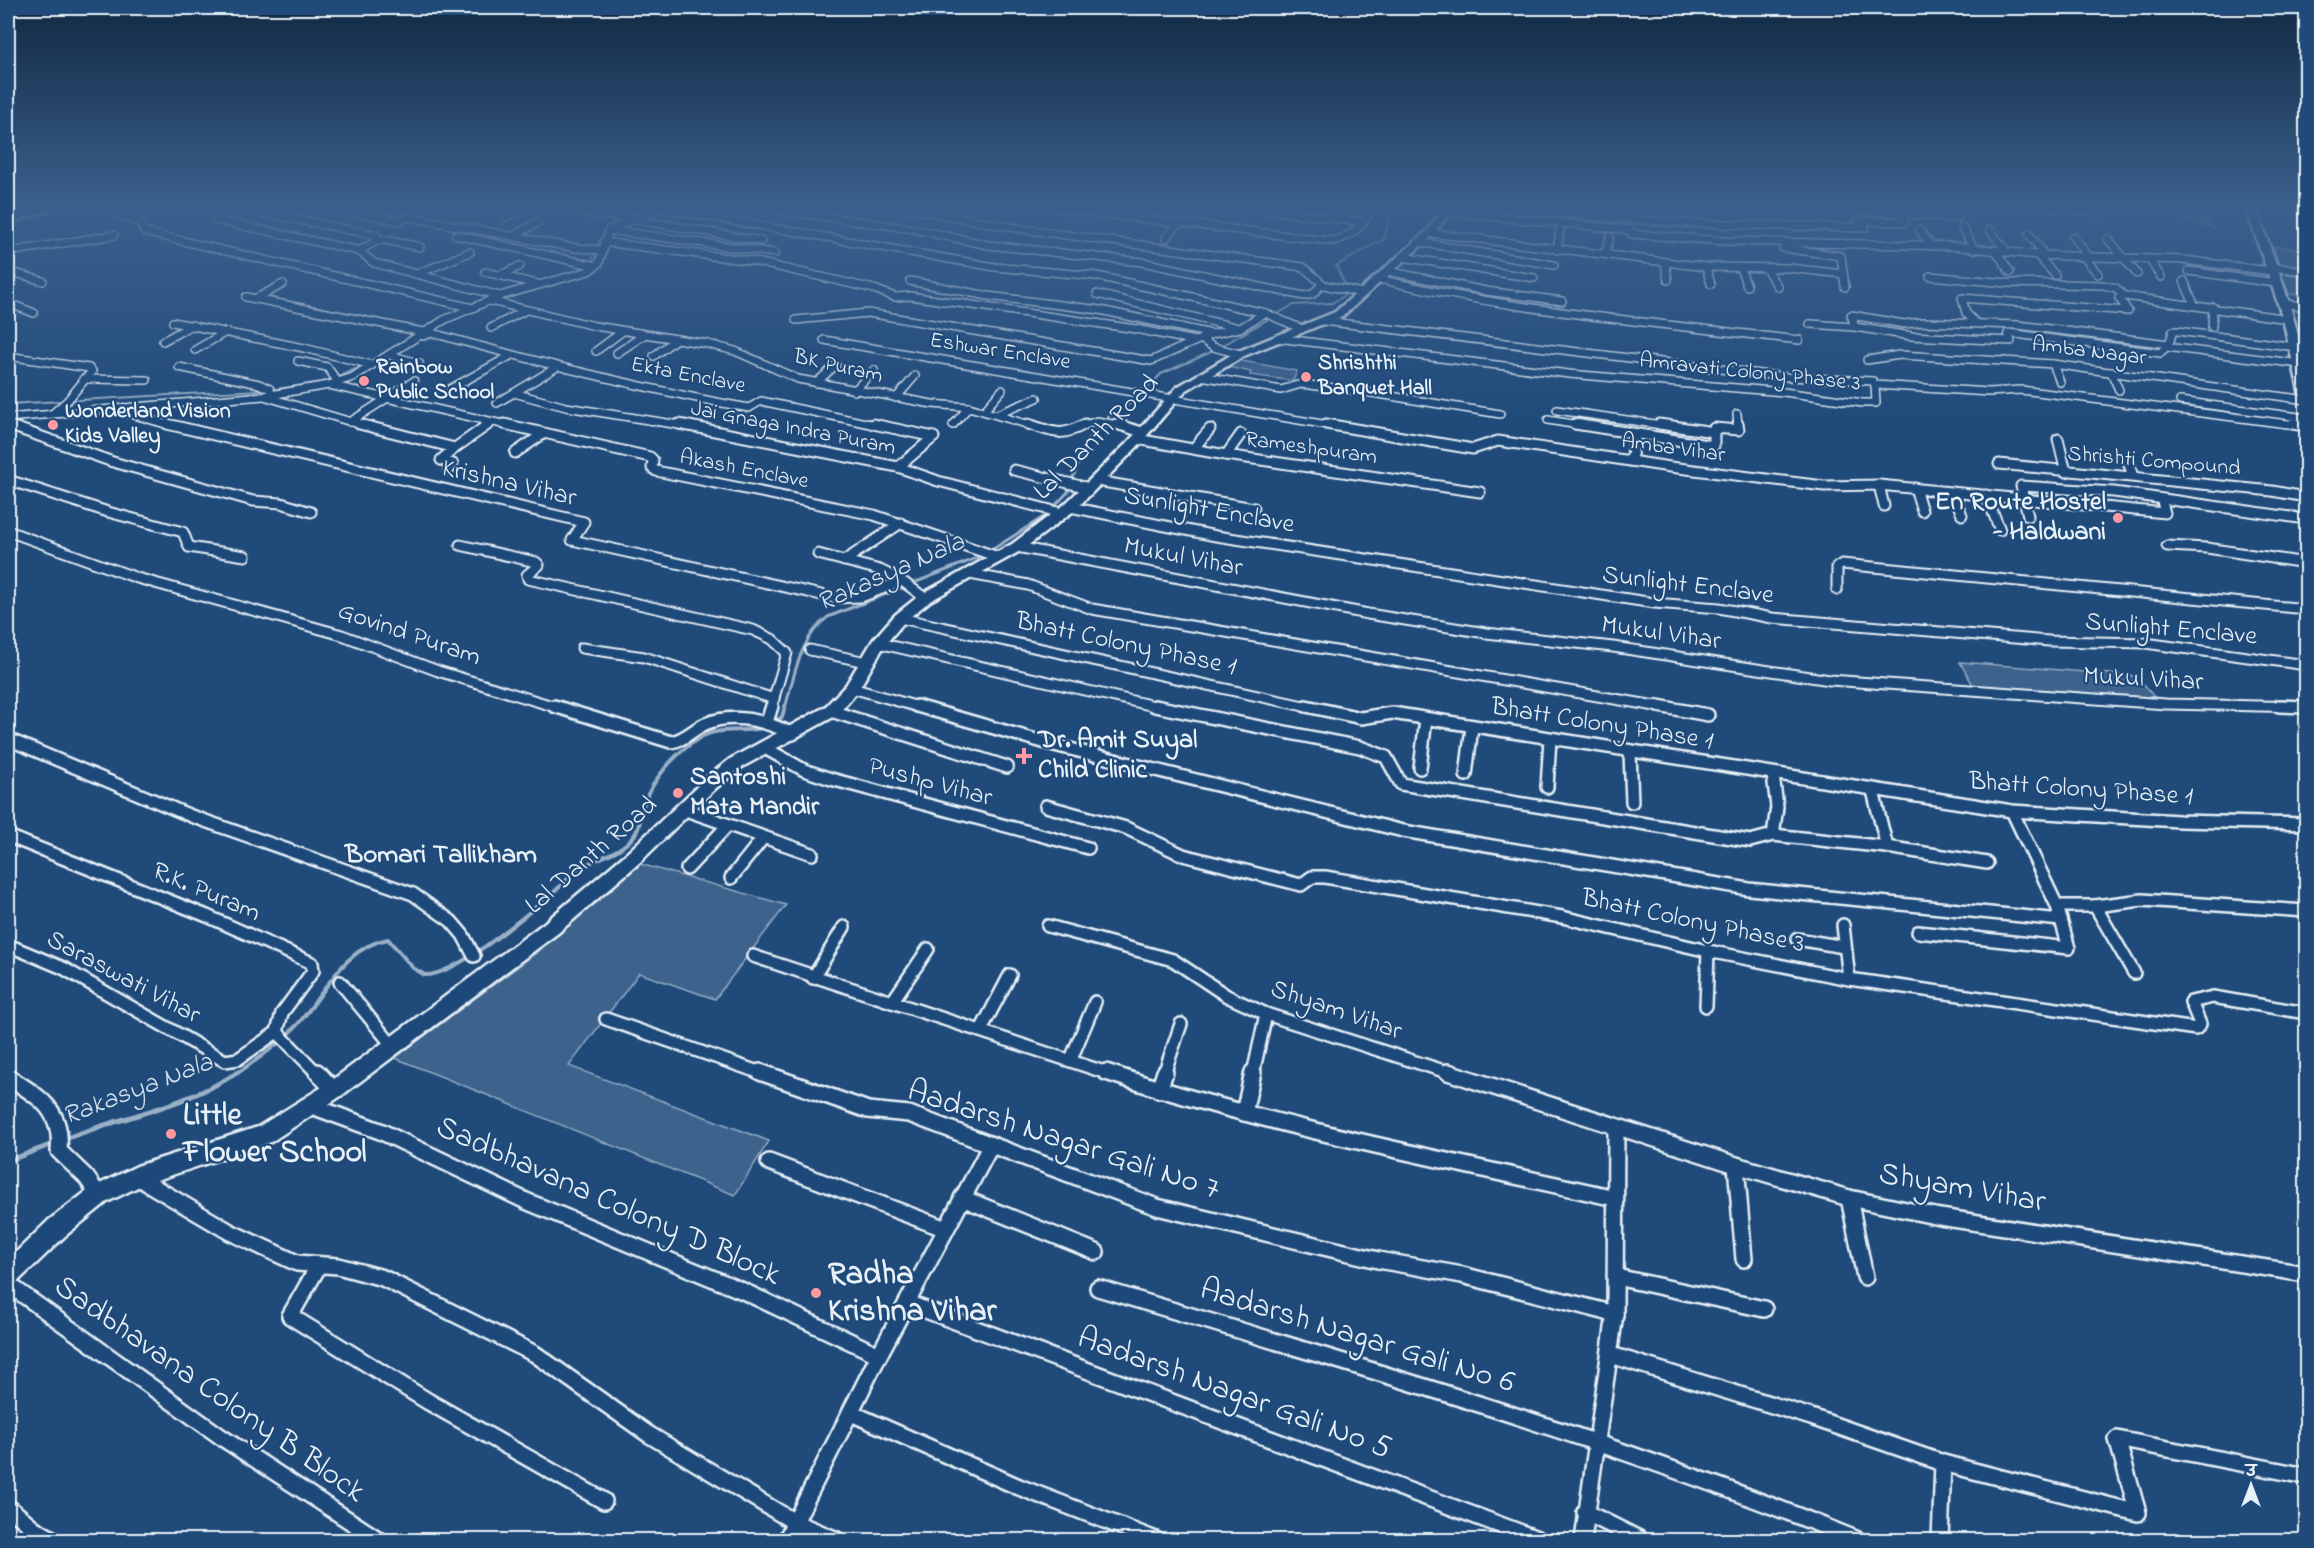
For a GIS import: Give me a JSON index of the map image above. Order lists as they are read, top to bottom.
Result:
{
  "streets": {
    "street": [
      "Eshwar Enclave",
      "Amba Nagar",
      "BK Puram",
      "Amravati Colony Phase 3",
      "Ekta Enclave",
      "Jai Gnaga Indra Puram",
      "Lal Danth Road",
      "Rameshpuram",
      "Amba Vihar",
      "Shrishti Compound",
      "Akash Enclave",
      "Krishna Vihar",
      "Sunlight Enclave",
      "Mukul Vihar",
      "Govind Puram",
      "Bhatt Colony Phase 1",
      "Pushp Vihar",
      "R.K. Puram",
      "Bhatt Colony Phase 3",
      "Saraswati Vihar",
      "Shyam Vihar",
      "Aadarsh Nagar Gali No 7",
      "Sadbhavana Colony D Block",
      "Aadarsh Nagar Gali No 6",
      "Sadbhavana Colony B Block",
      "Aadarsh Nagar Gali No 5"
    ]
  },
  "crossings": [
    ["Eshwar Enclave", "Lal Danth Road"],
    ["Eshwar Enclave", "Amba Vihar"],
    ["BK Puram", "Lal Danth Road"],
    ["BK Puram", "Rameshpuram"],
    ["Amravati Colony Phase 3", "Lal Danth Road"],
    ["Ekta Enclave", "Jai Gnaga Indra Puram"],
    ["Jai Gnaga Indra Puram", "Lal Danth Road"],
    ["Jai Gnaga Indra Puram", "Sunlight Enclave"],
    ["Lal Danth Road", "Rameshpuram"],
    ["Lal Danth Road", "Amba Vihar"],
    ["Lal Danth Road", "Akash Enclave"],
    ["Lal Danth Road", "Krishna Vihar"],
    ["Lal Danth Road", "Sunlight Enclave"],
    ["Lal Danth Road", "Mukul Vihar"],
    ["Lal Danth Road", "Govind Puram"],
    ["Lal Danth Road", "Bhatt Colony Phase 1"],
    ["Lal Danth Road", "Pushp Vihar"],
    ["Lal Danth Road", "Sadbhavana Colony D Block"],
    ["R.K. Puram", "Saraswati Vihar"]
  ],
  "districts": ["Bomari Tallikham"],
  "water": ["Rakasya Nala"],
  "places": {
    "other": [
      "Shrishthi Banquet Hall",
      "Rainbow Public School",
      "Wonderland Vision Kids Valley",
      "En Route Hostel - Haldwani",
      "Santoshi Mata Mandir",
      "Little Flower School",
      "Radha Krishna Vihar"
    ],
    "health": ["Dr. Amit Suyal Child Clinic"]
  },
  "north": "top"
}
